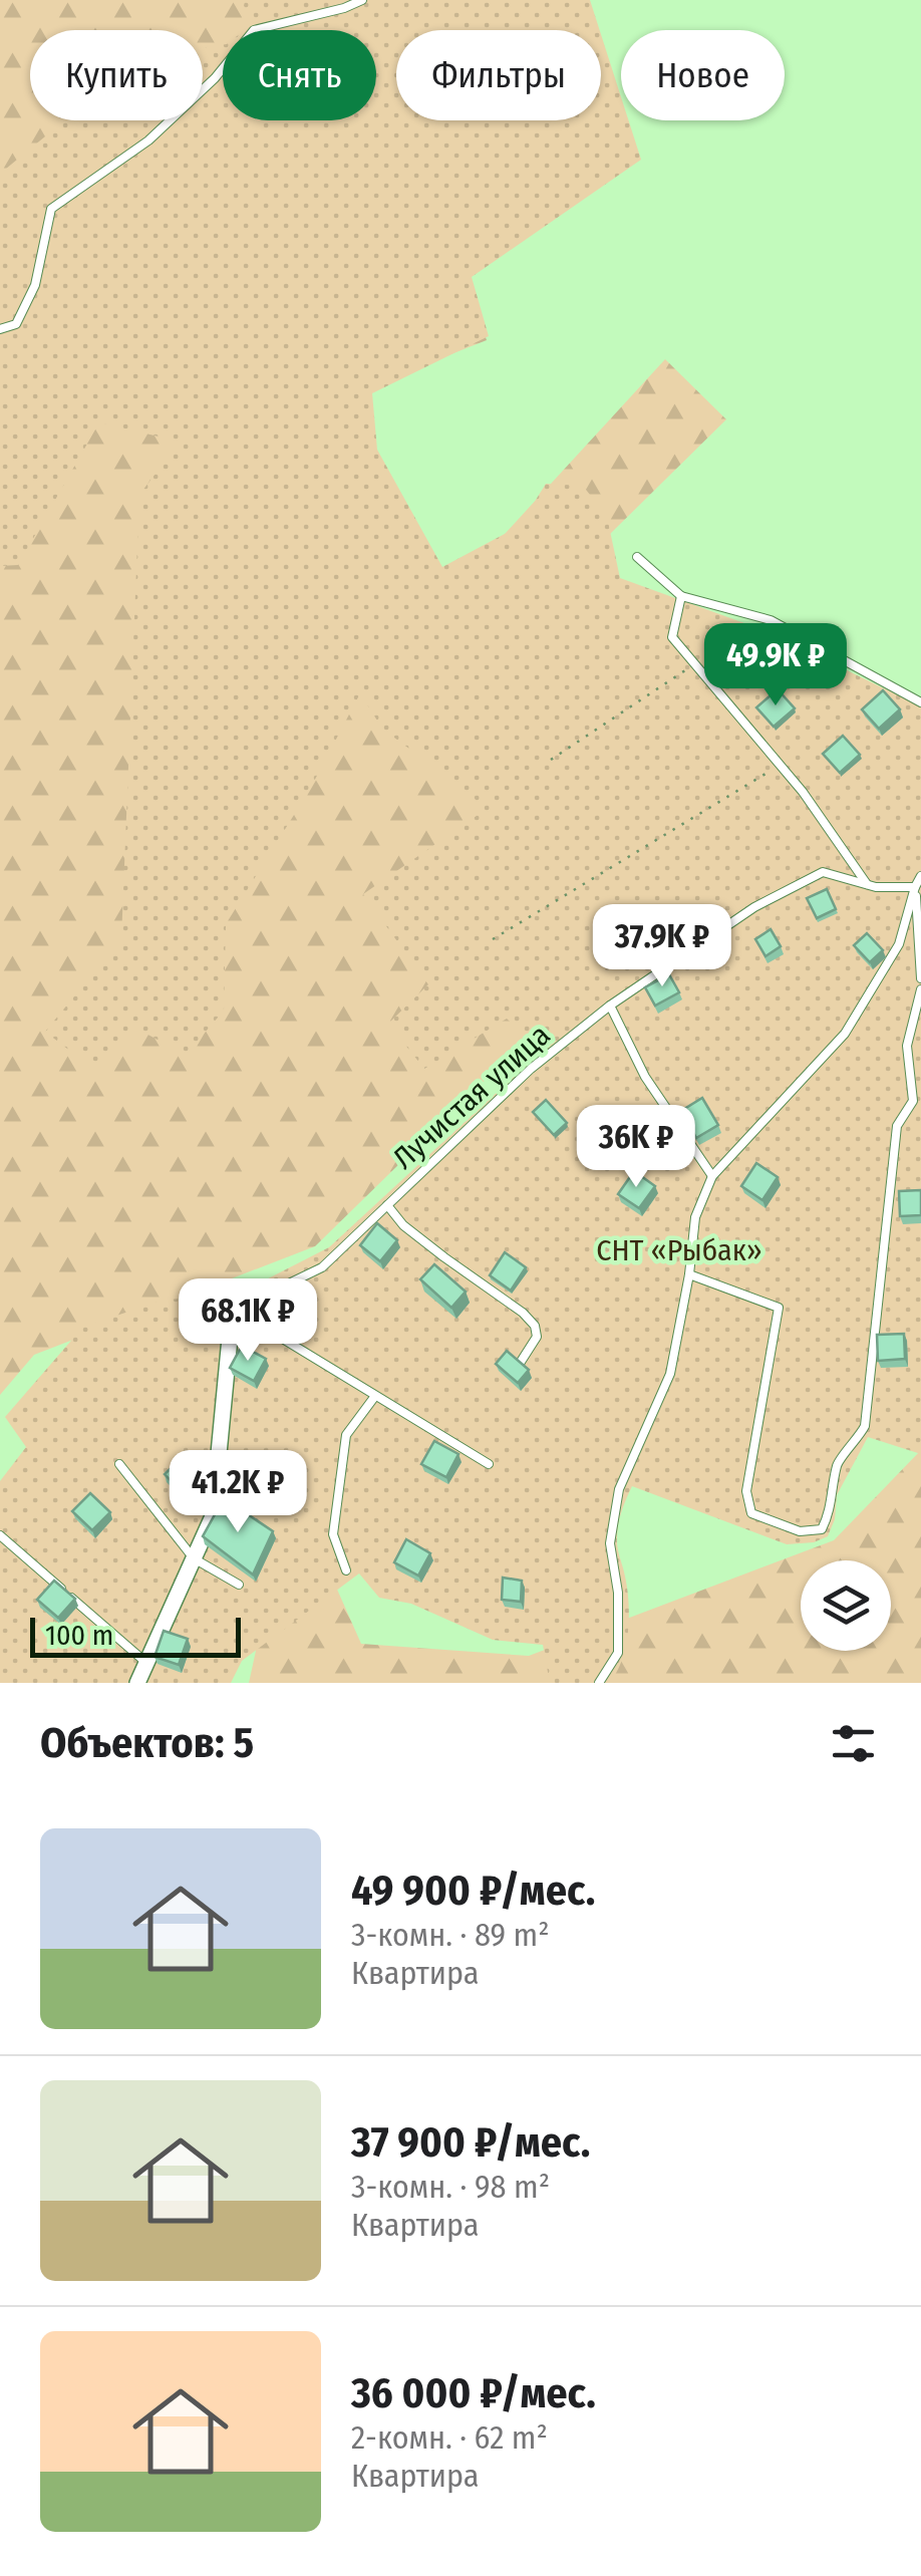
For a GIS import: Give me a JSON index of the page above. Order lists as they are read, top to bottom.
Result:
{
  "streets": {
    "lane": ["Лучистая улица"]
  },
  "parks": ["СНТ «Рыбак»"],
  "scale_bar": "100 m",
  "page": {
    "chip": [
      "Купить",
      "Снять",
      "Фильтры",
      "Новое"
    ],
    "price": [
      "49.9K ₽",
      "37.9K ₽",
      "36K ₽",
      "68.1K ₽",
      "41.2K ₽"
    ],
    "scale": "100 m",
    "heading": "Объектов: 5",
    "list": [
      {
        "name": "49 900 ₽/мес.",
        "note": "3-комн. · 89 m² · Квартира"
      },
      {
        "name": "37 900 ₽/мес.",
        "note": "3-комн. · 98 m² · Квартира"
      },
      {
        "name": "36 000 ₽/мес.",
        "note": "2-комн. · 62 m² · Квартира"
      }
    ]
  }
}
